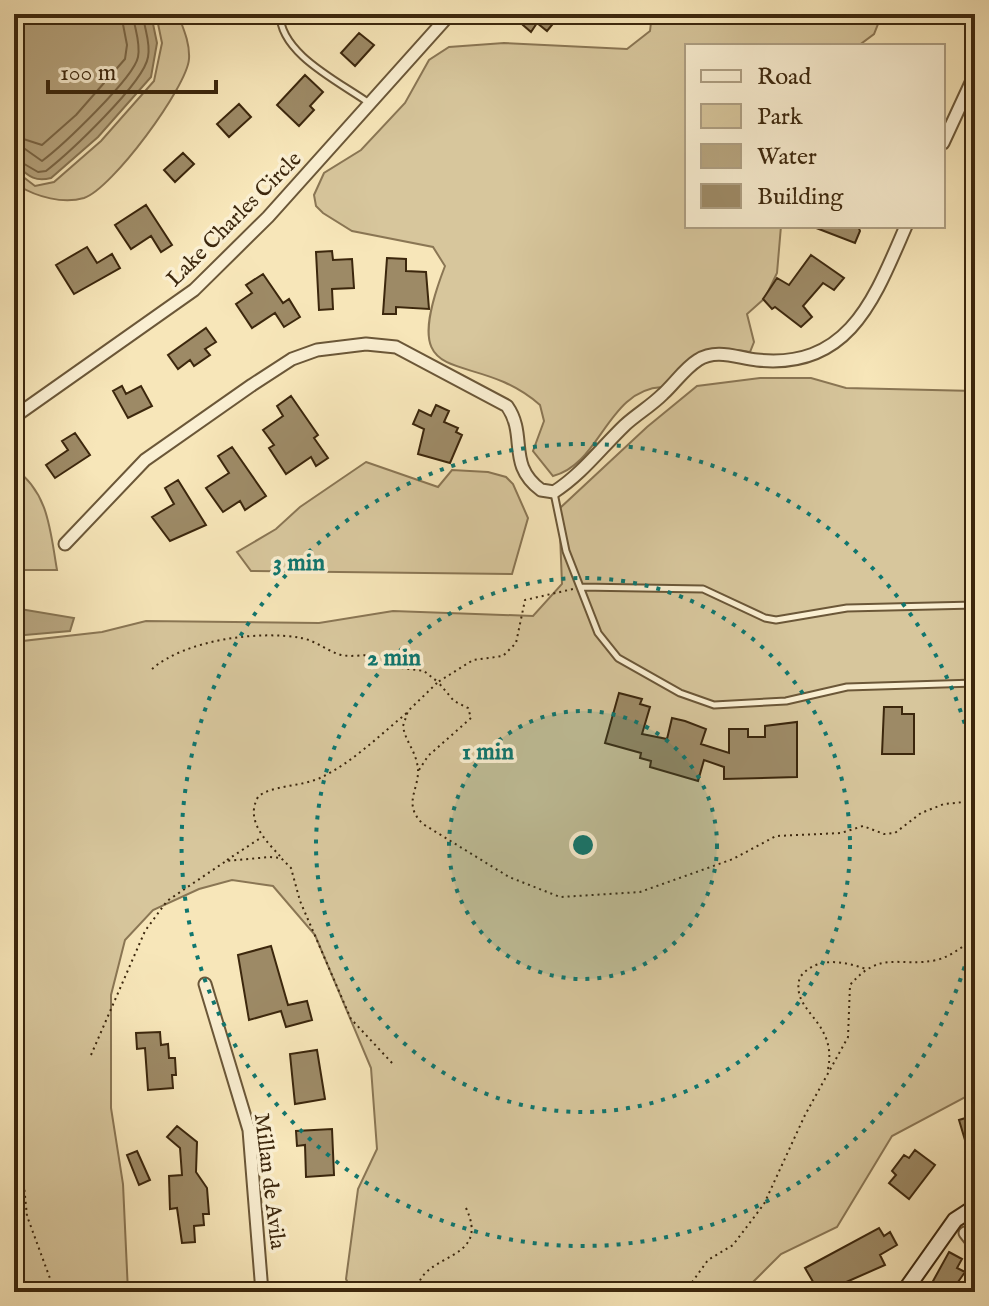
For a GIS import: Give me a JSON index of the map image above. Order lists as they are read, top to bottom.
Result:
{
  "streets": {
    "street": ["Lake Charles Circle", "Millan de Avila"]
  },
  "legend": [
    "Road",
    "Park",
    "Water",
    "Building"
  ],
  "scale_bar": "100 m",
  "rings": ["3 min", "2 min", "1 min"]
}
